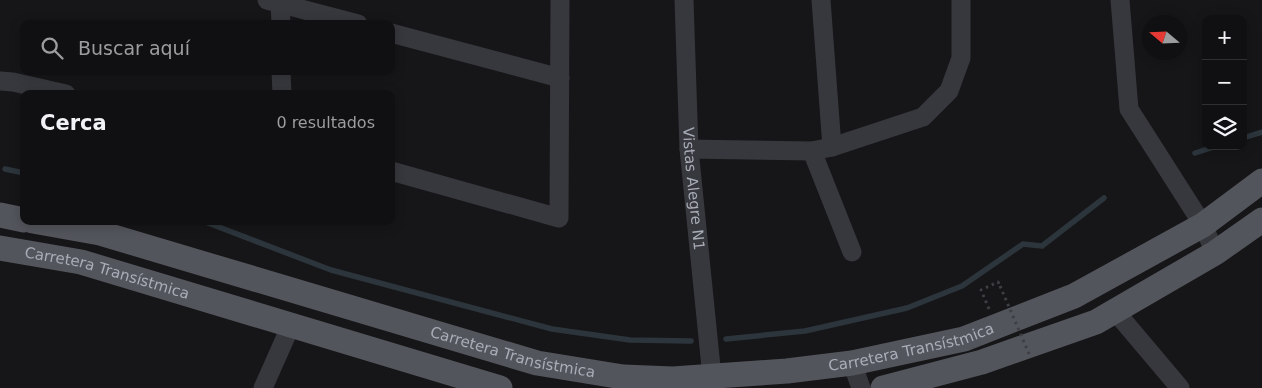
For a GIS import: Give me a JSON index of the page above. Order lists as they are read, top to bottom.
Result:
{
  "streets": {
    "main road": ["Carretera Transístmica"],
    "street": ["Vistas Alegre N1"]
  },
  "crossings": [
    ["Vistas Alegre N1", "Carretera Transístmica"]
  ],
  "north": "left",
  "page": {
    "map_buttons": ["+", "−"],
    "search": "Buscar aquí",
    "heading": ["Cerca", "0 resultados"]
  }
}
